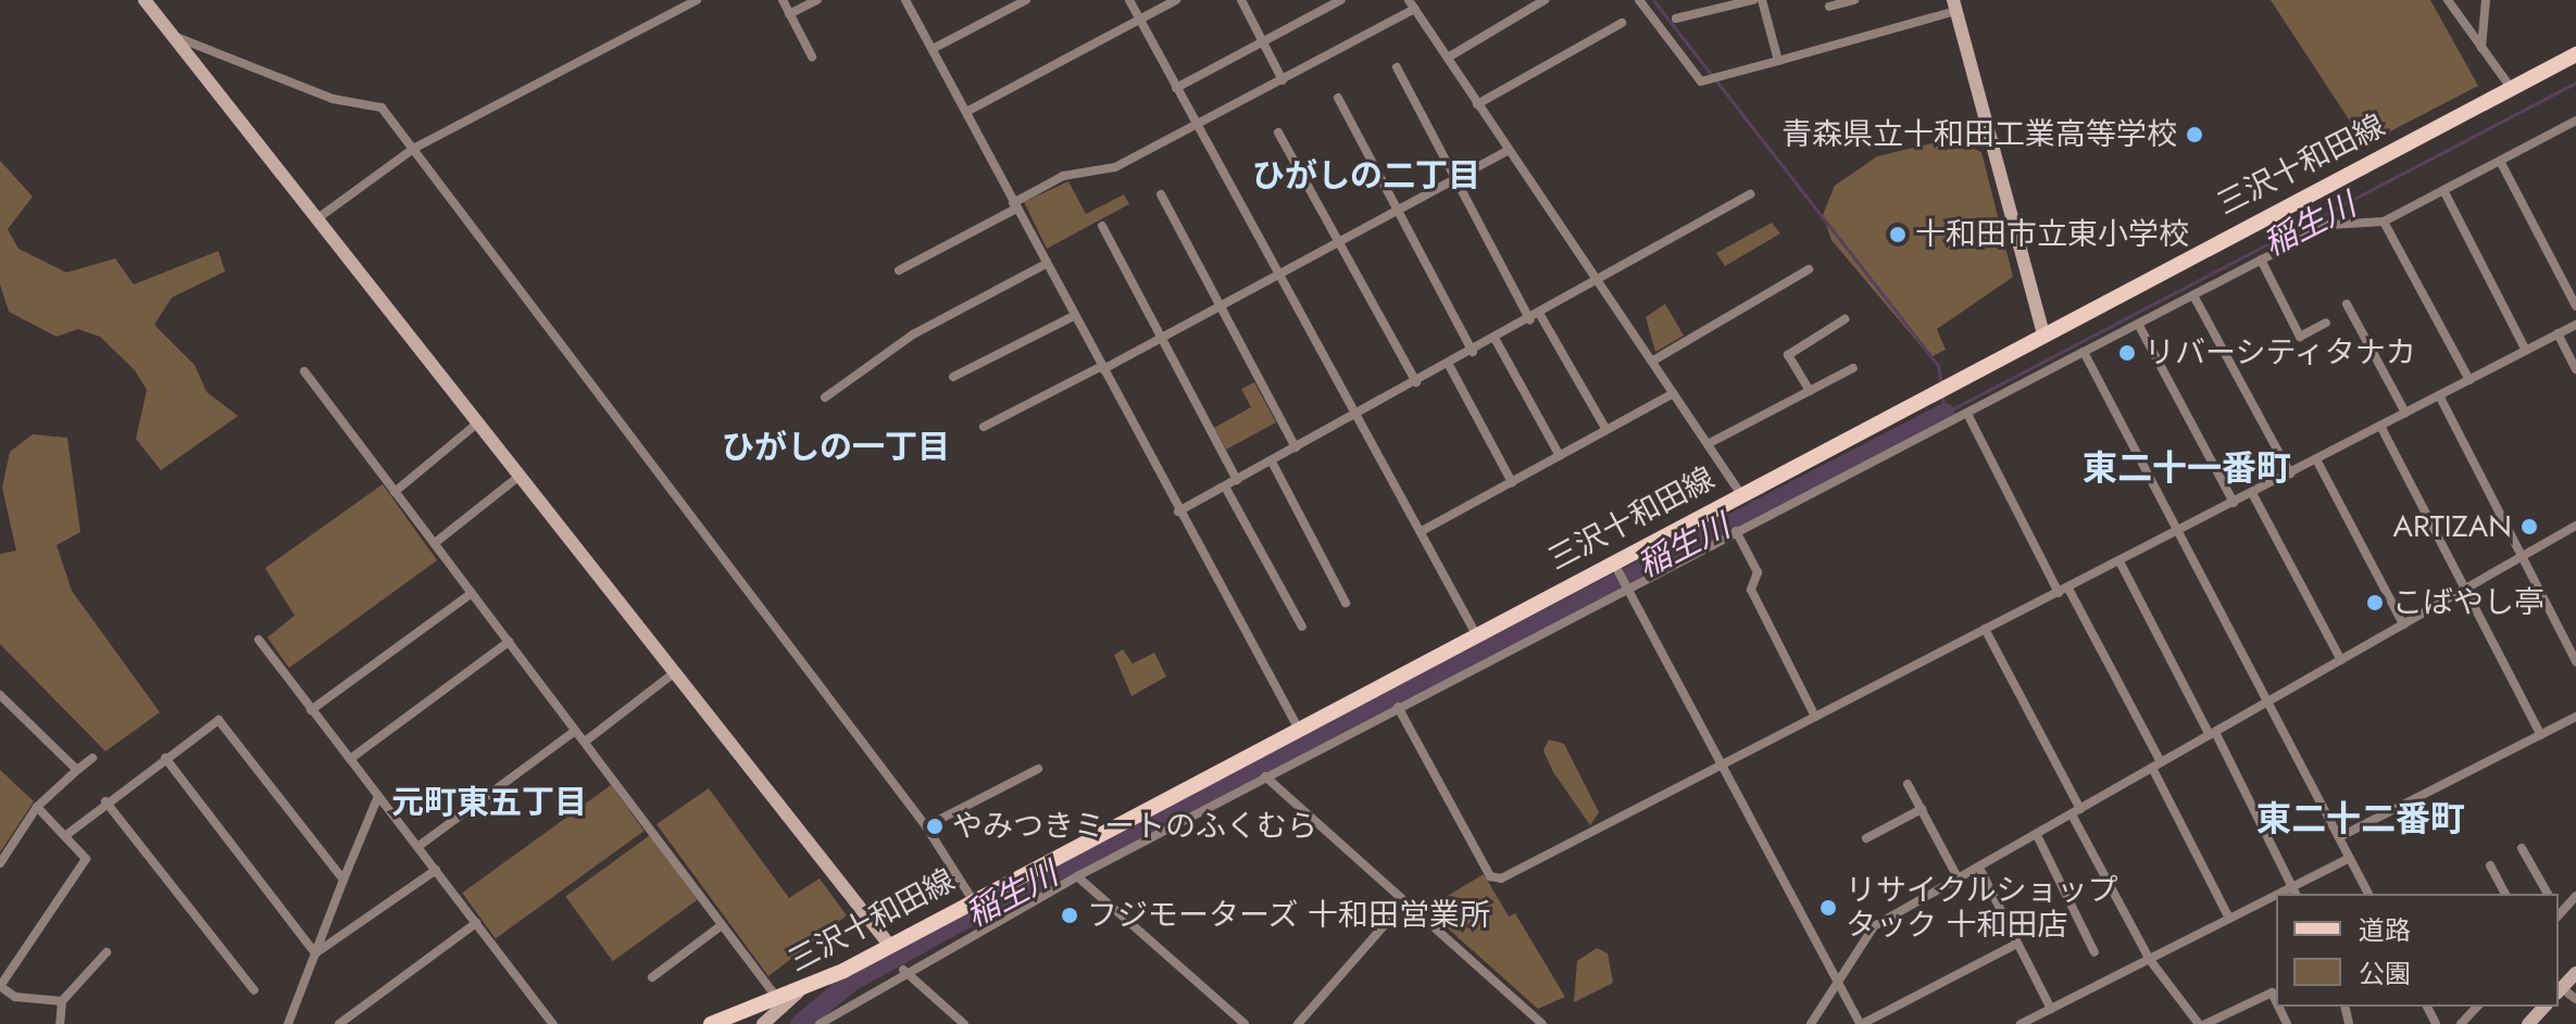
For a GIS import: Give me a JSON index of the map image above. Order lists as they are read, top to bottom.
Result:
{
  "streets": {
    "main road": ["三沢十和田線"]
  },
  "districts": [
    "ひがしの二丁目",
    "ひがしの一丁目",
    "東二十一番町",
    "元町東五丁目",
    "東二十二番町"
  ],
  "water": ["稲生川"],
  "places": [
    "青森県立十和田工業高等学校",
    "十和田市立東小学校",
    "リバーシティタナカ",
    "ARTIZAN",
    "こばやし亭",
    "やみつきミートのふくむら",
    "リサイクルショップ タック 十和田店",
    "フジモーターズ 十和田営業所"
  ],
  "legend": ["道路", "公園"]
}
